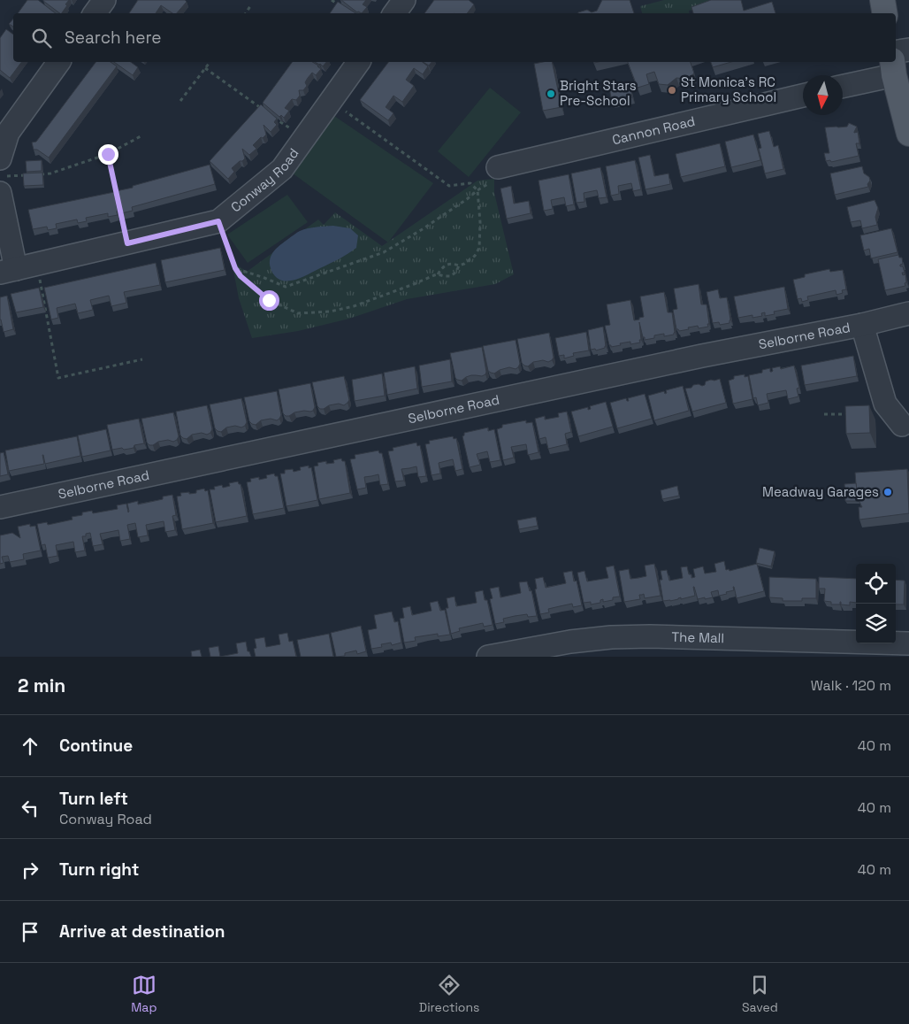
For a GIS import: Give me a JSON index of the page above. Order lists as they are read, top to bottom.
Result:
{
  "streets": {
    "street": [
      "Cannon Road",
      "Conway Road",
      "Selborne Road",
      "The Mall"
    ]
  },
  "places": ["St Monica's RC Primary School", "Bright Stars Pre-School", "Meadway Garages"],
  "north": "bottom",
  "page": {
    "search": "Search here",
    "heading": ["2 min", "Walk · 120 m"],
    "list": [
      ["Continue", "40 m"],
      ["Turn left", "Conway Road", "40 m"],
      ["Turn right", "40 m"],
      "Arrive at destination"
    ],
    "nav": ["Map", "Directions", "Saved"]
  }
}
